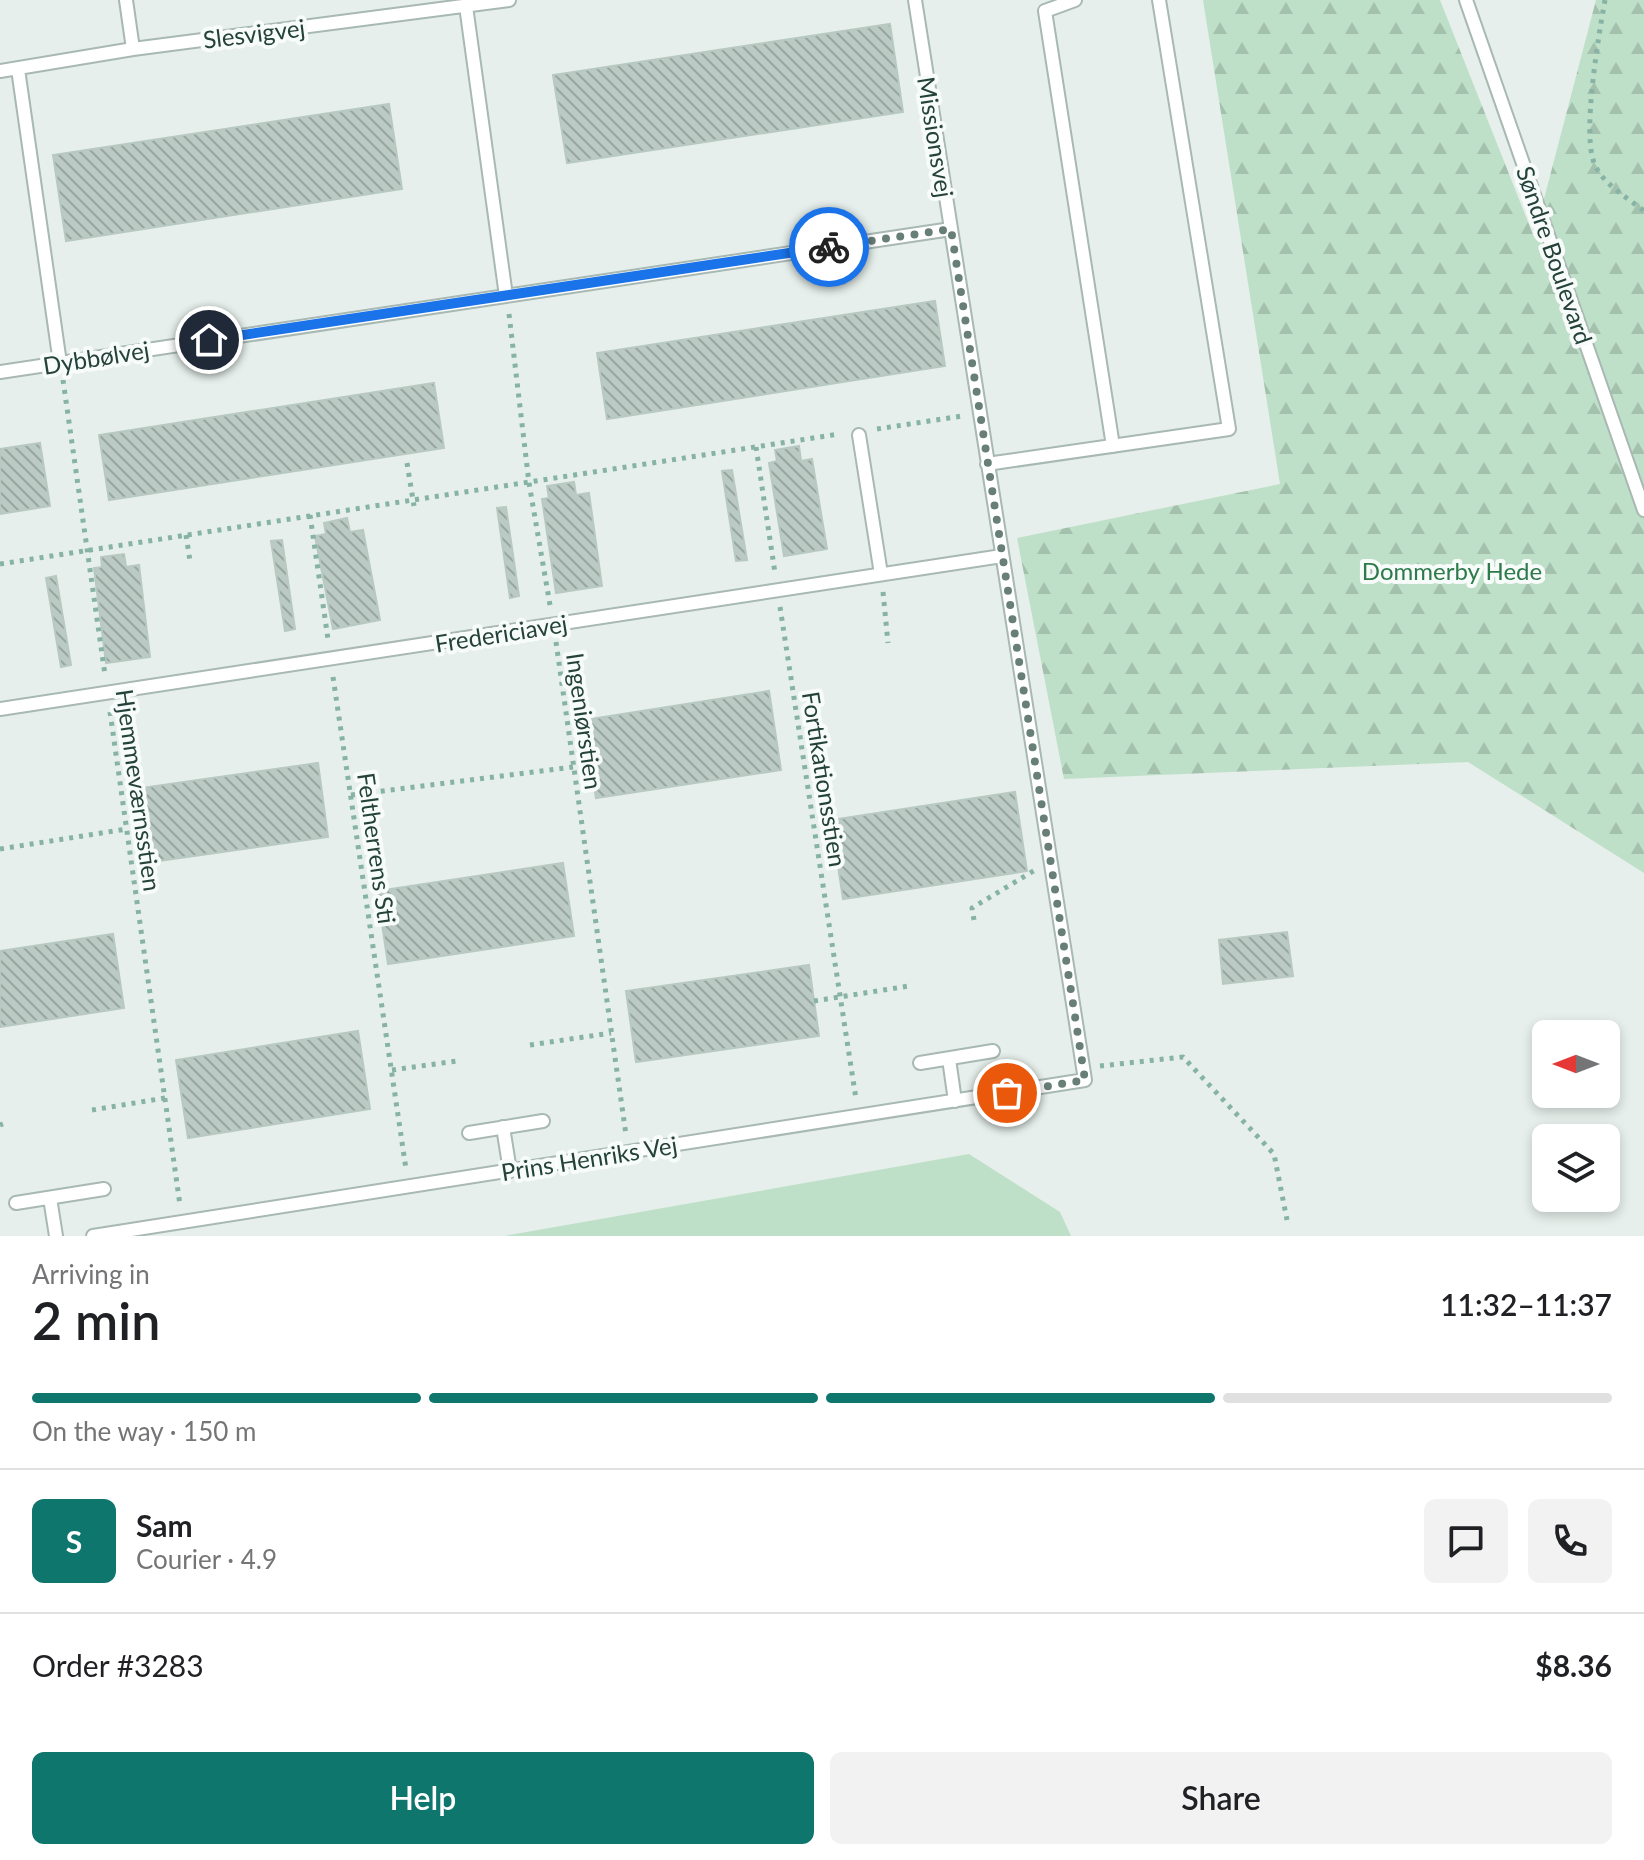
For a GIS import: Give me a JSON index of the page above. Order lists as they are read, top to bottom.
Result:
{
  "streets": {
    "lane": [
      "Slesvigvej",
      "Missionsvej",
      "Søndre Boulevard",
      "Dybbølvej",
      "Fredericiavej",
      "Prins Henriks Vej"
    ],
    "path": [
      "Ingeniørstien",
      "Fortikationsstien",
      "Hjemmeværnsstien",
      "Feltherrens Sti"
    ]
  },
  "crossings": [
    ["Missionsvej", "Dybbølvej"],
    ["Missionsvej", "Fredericiavej"],
    ["Missionsvej", "Prins Henriks Vej"],
    ["Dybbølvej", "Ingeniørstien"],
    ["Dybbølvej", "Hjemmeværnsstien"],
    ["Fredericiavej", "Ingeniørstien"],
    ["Fredericiavej", "Fortikationsstien"],
    ["Fredericiavej", "Hjemmeværnsstien"],
    ["Fredericiavej", "Feltherrens Sti"],
    ["Ingeniørstien", "Prins Henriks Vej"],
    ["Fortikationsstien", "Prins Henriks Vej"],
    ["Hjemmeværnsstien", "Prins Henriks Vej"],
    ["Feltherrens Sti", "Prins Henriks Vej"]
  ],
  "parks": ["Dommerby Hede"],
  "north": "left",
  "page": {
    "heading": ["2 min", "Arriving in", "11:32–11:37"],
    "panel": [
      "Sam",
      "Courier · 4.9",
      "Order #3283",
      "$8.36"
    ],
    "bar": "On the way · 150 m",
    "round": "S",
    "buttons": ["Help", "Share"]
  }
}
